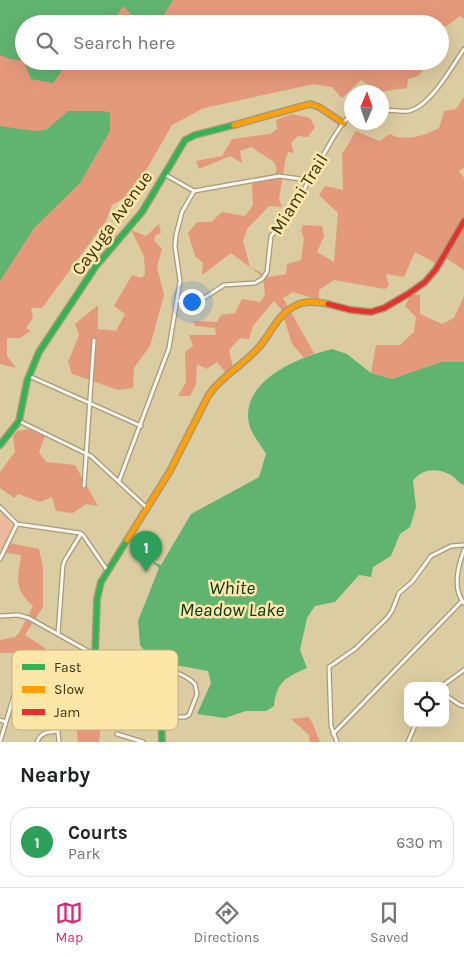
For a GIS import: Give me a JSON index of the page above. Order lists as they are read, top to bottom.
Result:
{
  "streets": {
    "street": ["Miami Trail", "Cayuga Avenue"]
  },
  "crossings": [
    ["Miami Trail", "Cayuga Avenue"]
  ],
  "water": ["White Meadow Lake"],
  "legend": ["Fast", "Slow", "Jam"],
  "north": "top",
  "page": {
    "search": "Search here",
    "pins": "1",
    "heading": "Nearby",
    "list": [
      {
        "mark": "1",
        "name": "Courts",
        "note": "Park",
        "value": "630 m"
      }
    ],
    "nav": ["Map", "Directions", "Saved"]
  }
}
